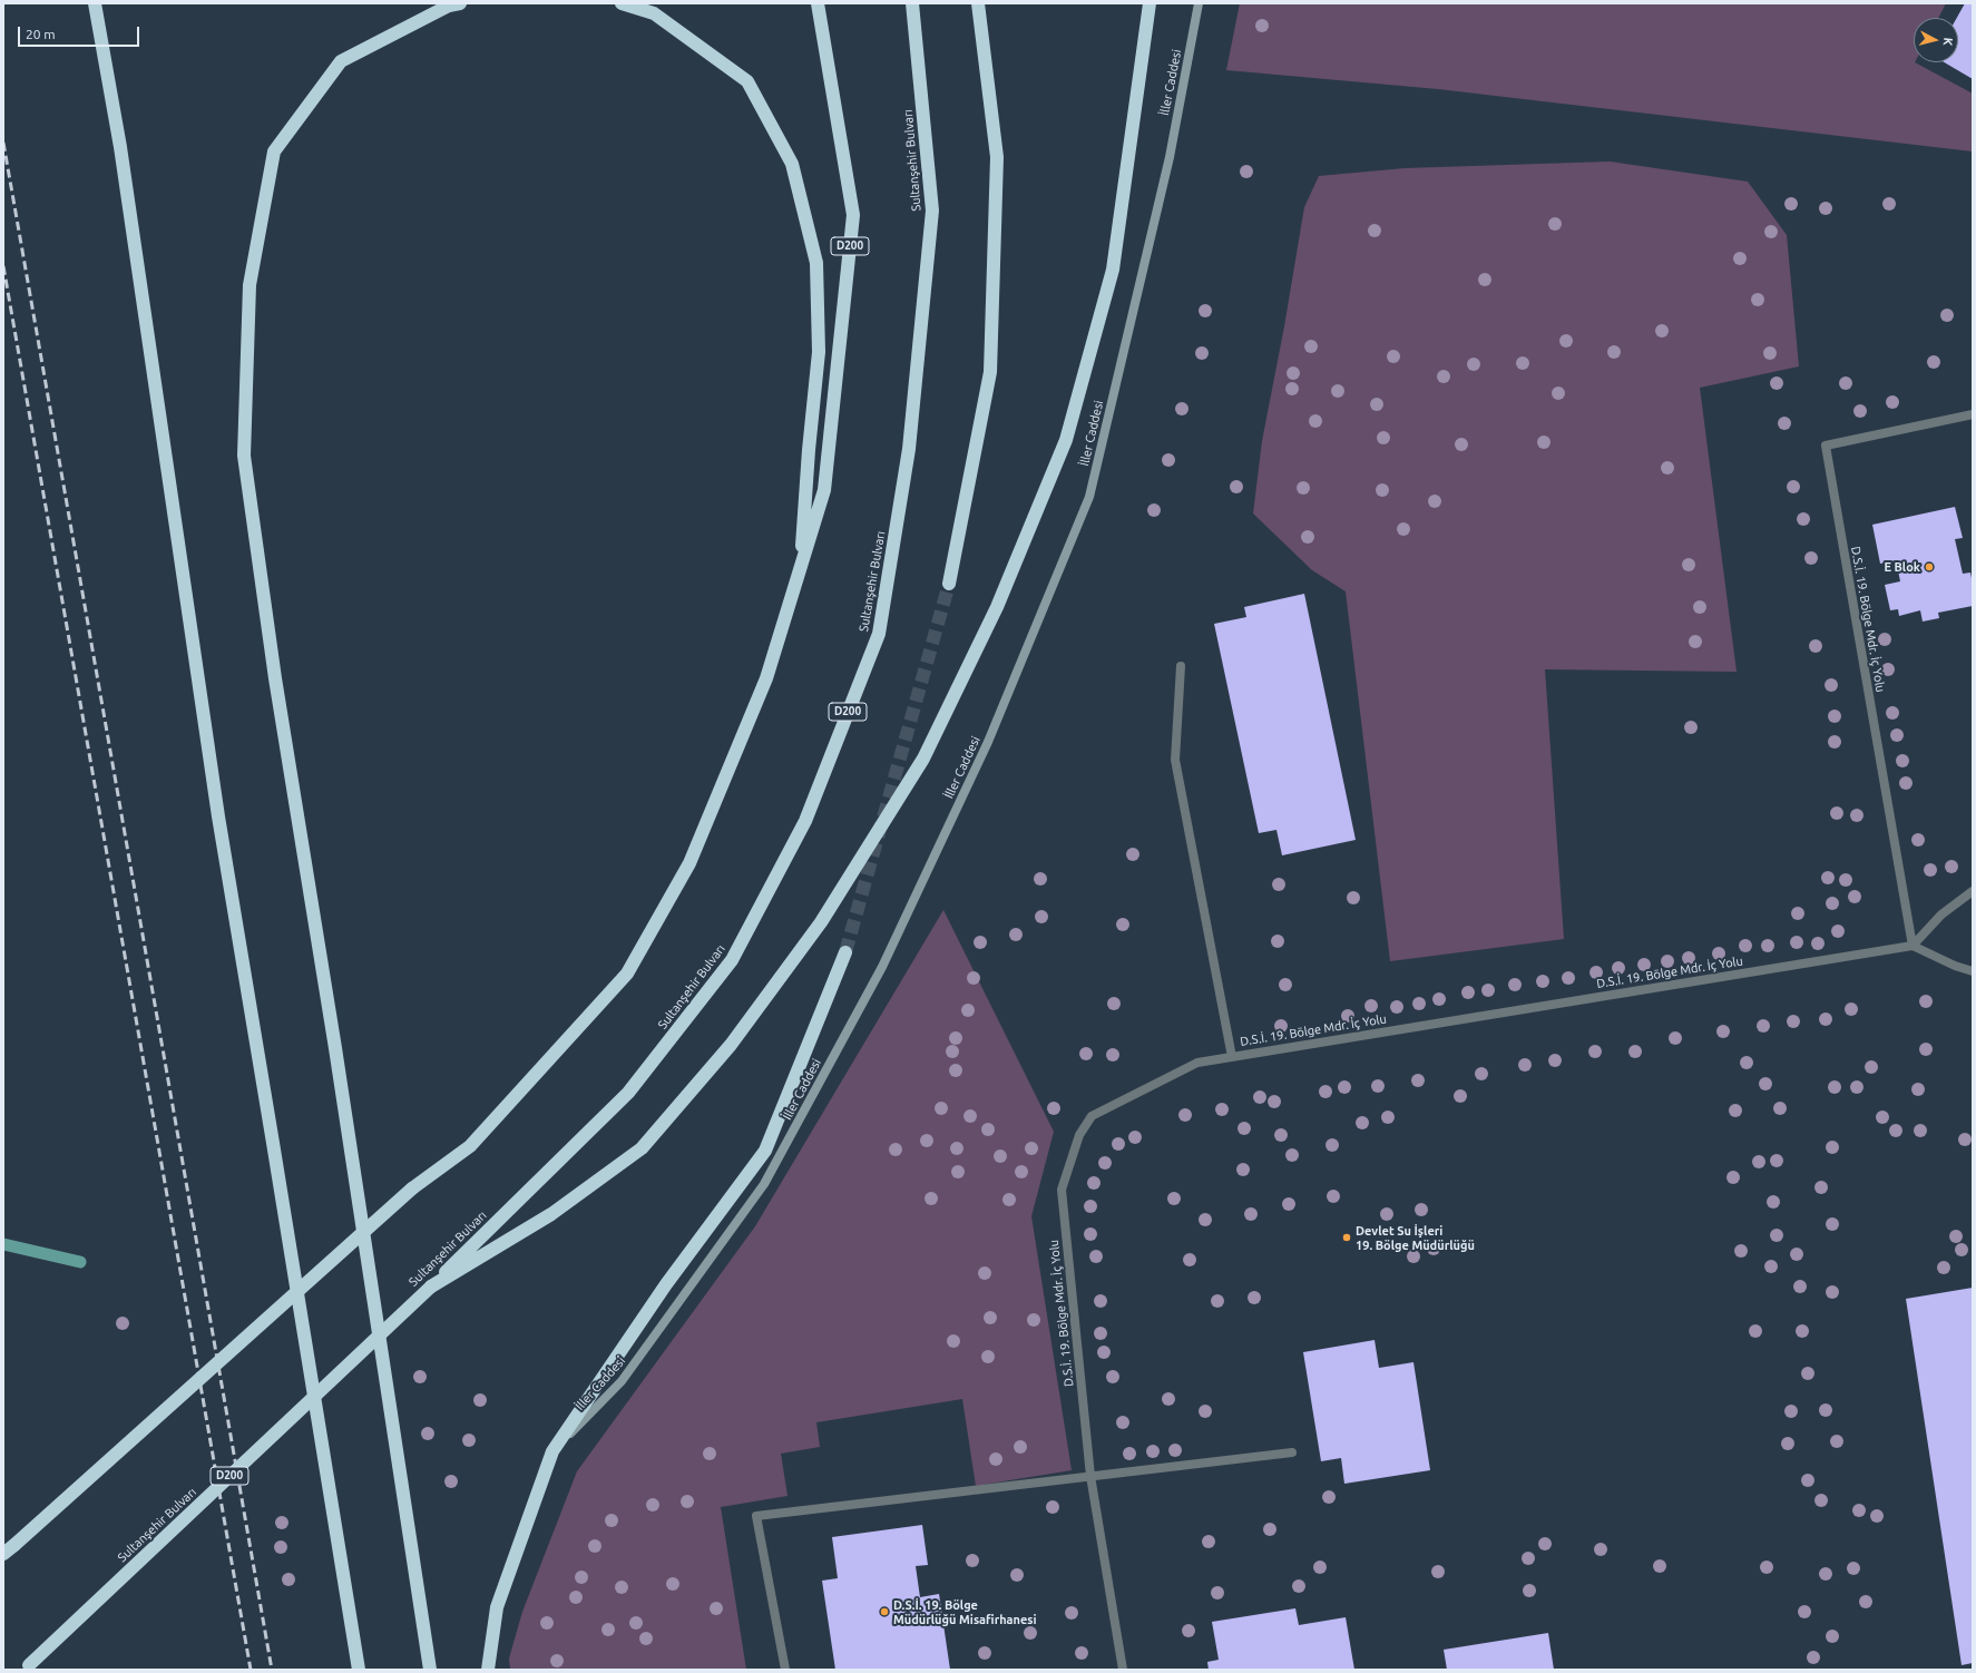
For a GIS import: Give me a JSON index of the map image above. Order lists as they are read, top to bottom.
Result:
{
  "streets": {
    "highway": ["Sultanşehir Bulvarı", "D200"],
    "street": ["İller Caddesi"],
    "lane": ["D.S.İ. 19. Bölge Mdr. İç Yolu"]
  },
  "places": ["E Blok", "Devlet Su İşleri 19. Bölge Müdürlüğü", "D.S.İ. 19. Bölge Müdürlüğü Misafirhanesi"],
  "scale_bar": "20 m",
  "north": "right"
}
